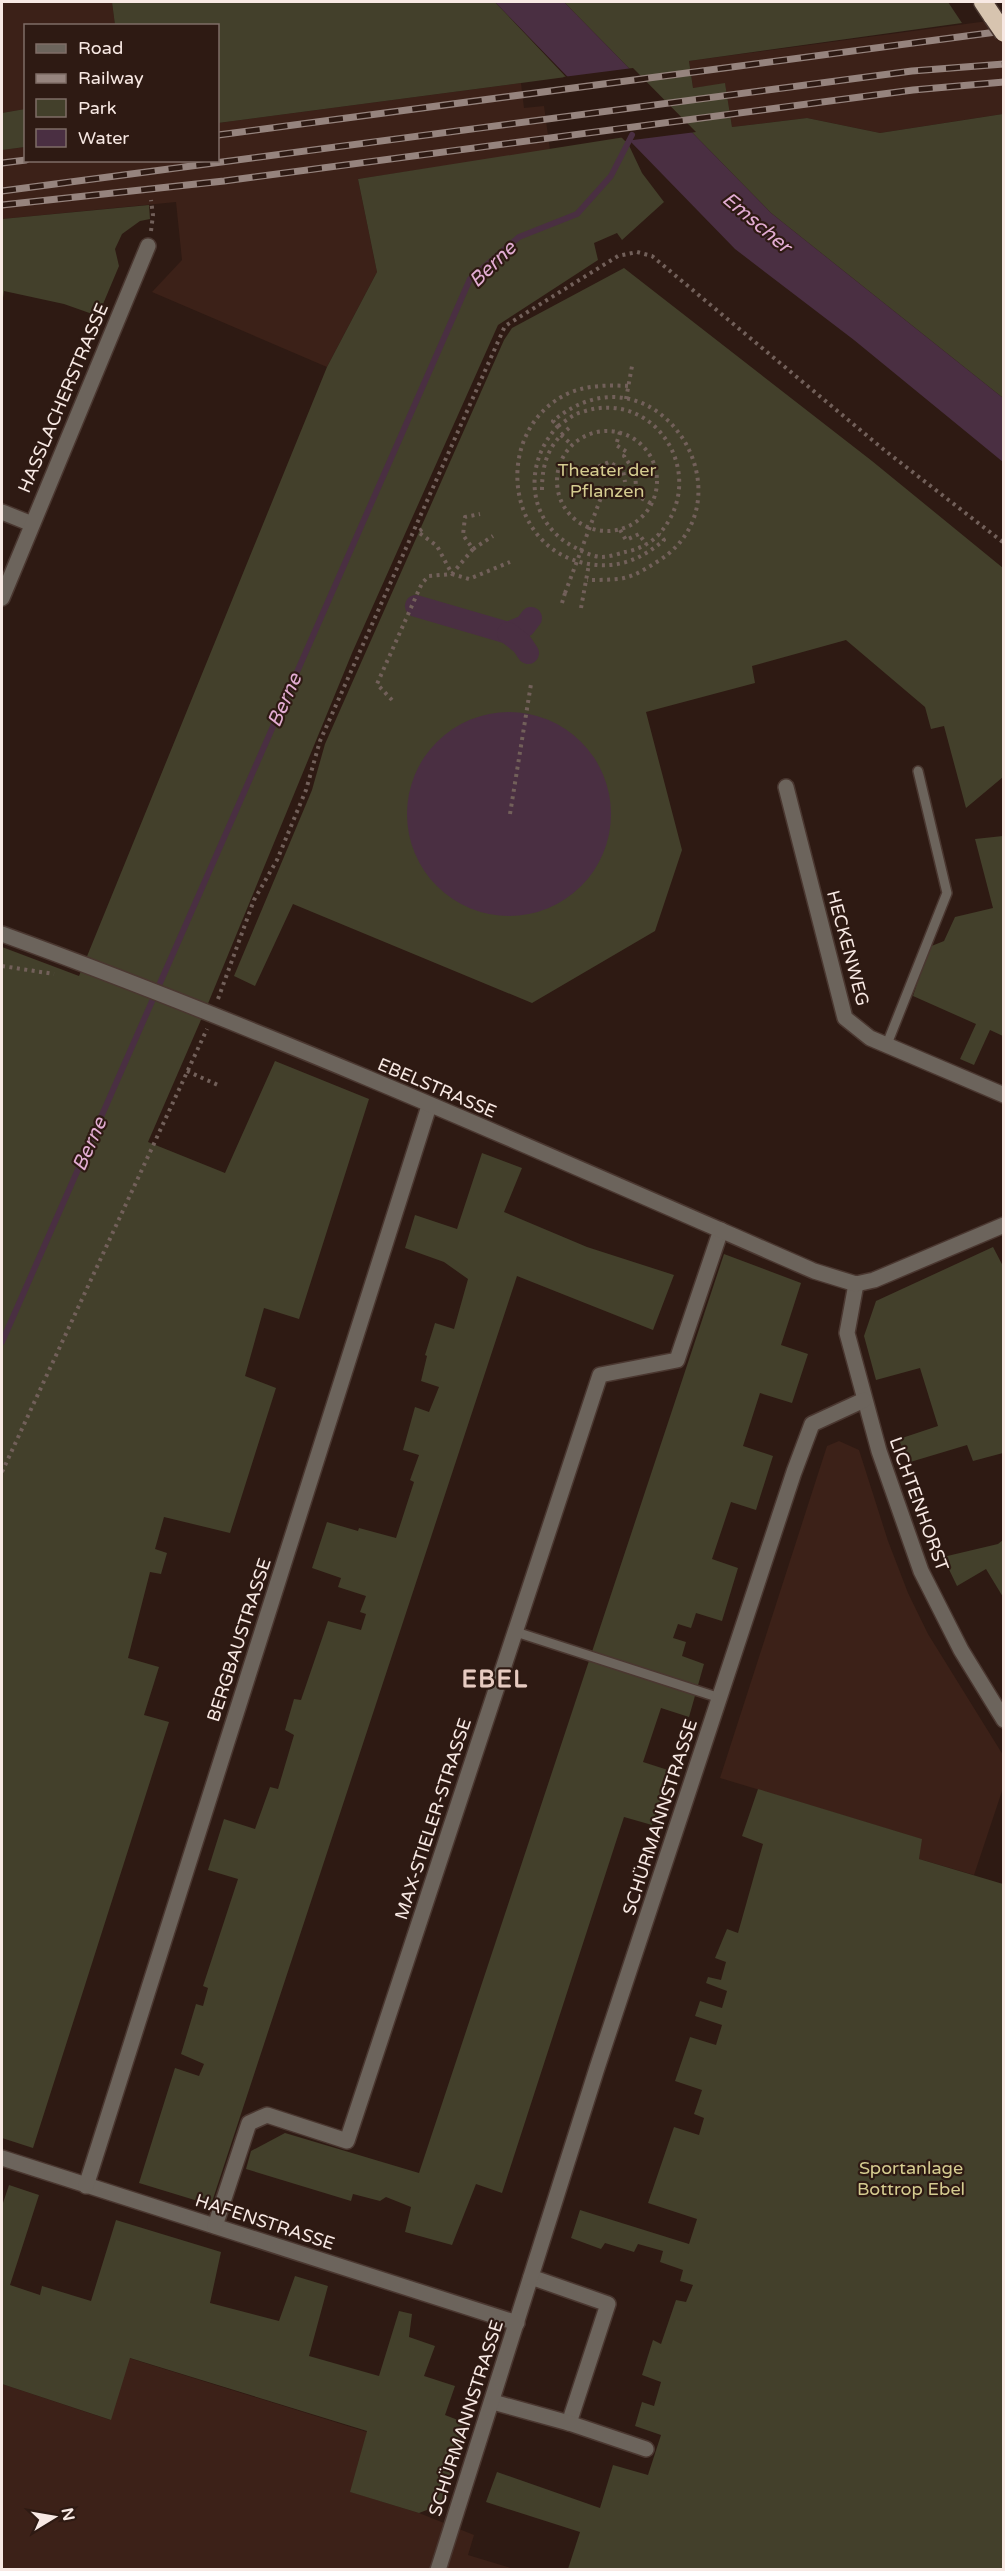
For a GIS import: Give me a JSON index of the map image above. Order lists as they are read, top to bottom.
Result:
{
  "streets": {
    "street": [
      "HASSLACHERSTRASSE",
      "HECKENWEG",
      "EBELSTRASSE",
      "LICHTENHORST",
      "BERGBAUSTRASSE",
      "SCHÜRMANNSTRASSE",
      "MAX-STIELER-STRASSE",
      "HAFENSTRASSE"
    ]
  },
  "crossings": [
    ["EBELSTRASSE", "LICHTENHORST"],
    ["EBELSTRASSE", "BERGBAUSTRASSE"],
    ["EBELSTRASSE", "MAX-STIELER-STRASSE"],
    ["LICHTENHORST", "SCHÜRMANNSTRASSE"],
    ["BERGBAUSTRASSE", "HAFENSTRASSE"],
    ["SCHÜRMANNSTRASSE", "HAFENSTRASSE"],
    ["MAX-STIELER-STRASSE", "HAFENSTRASSE"]
  ],
  "districts": ["EBEL"],
  "water": ["Emscher", "Berne"],
  "parks": ["Theater der Pflanzen", "Sportanlage Bottrop Ebel"],
  "legend": [
    "Road",
    "Railway",
    "Park",
    "Water"
  ],
  "north": "right"
}
